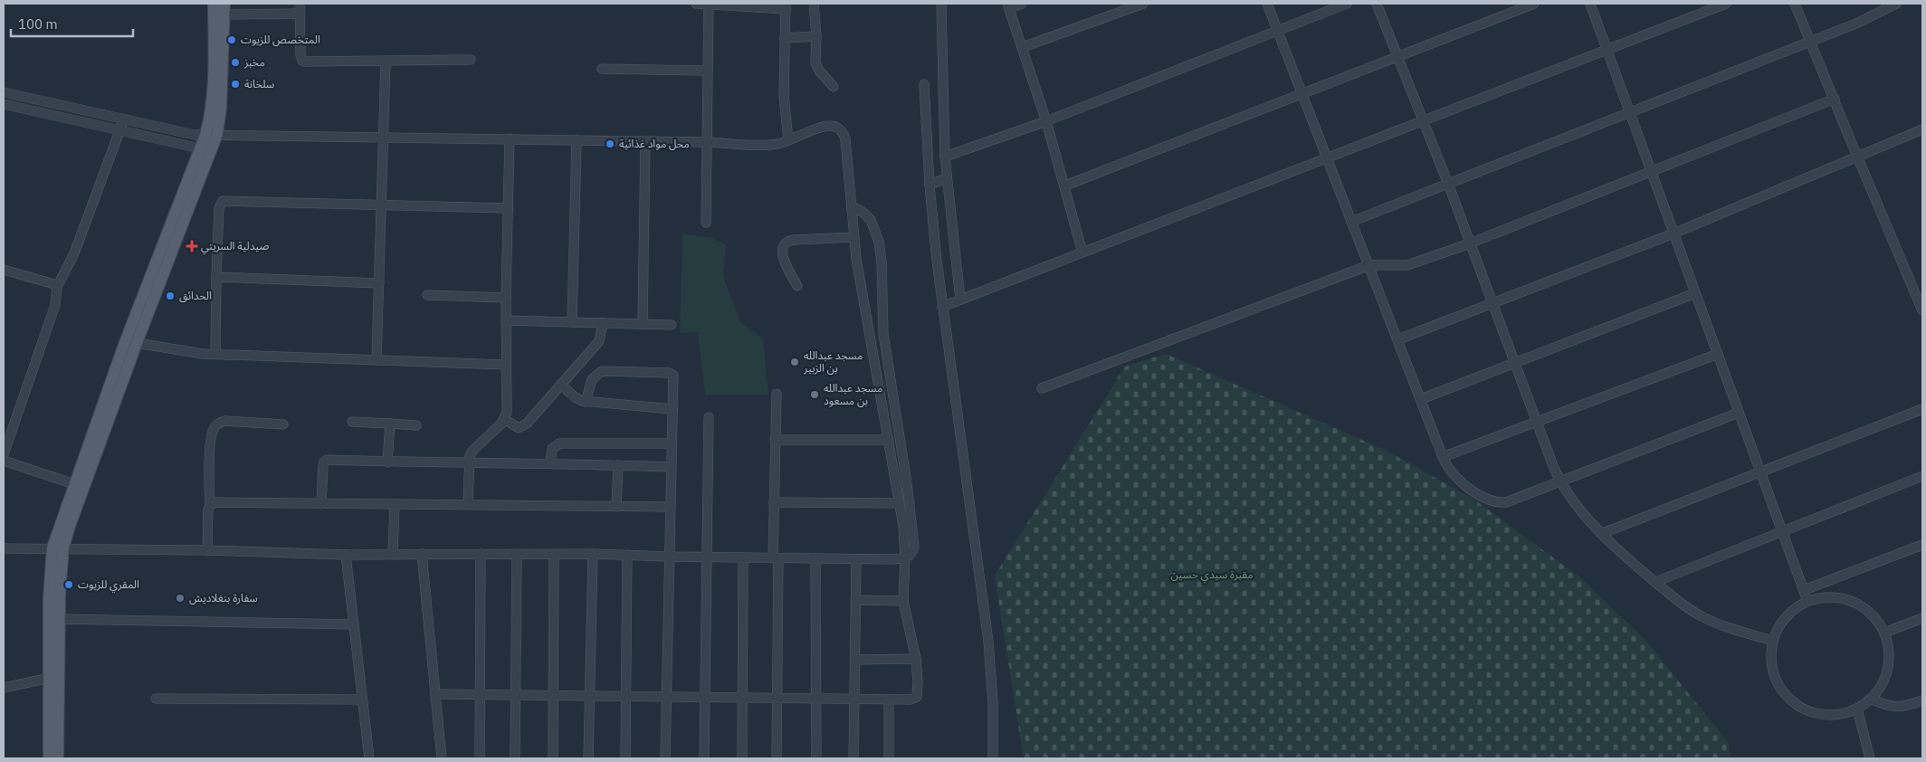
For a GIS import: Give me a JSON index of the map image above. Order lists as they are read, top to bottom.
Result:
{
  "parks": ["مقبرة سيدي حسين"],
  "places": {
    "other": [
      "المتخصص للزيوت",
      "مخبز",
      "سلخانة",
      "محل مواد غذائية",
      "الحدائق",
      "مسجد عبدالله بن الزبير",
      "مسجد عبدالله بن مسعود",
      "المقري للزيوت",
      "سفارة بنغلاديش"
    ],
    "health": ["صيدلية السريتي"]
  },
  "scale_bar": "100 m"
}
